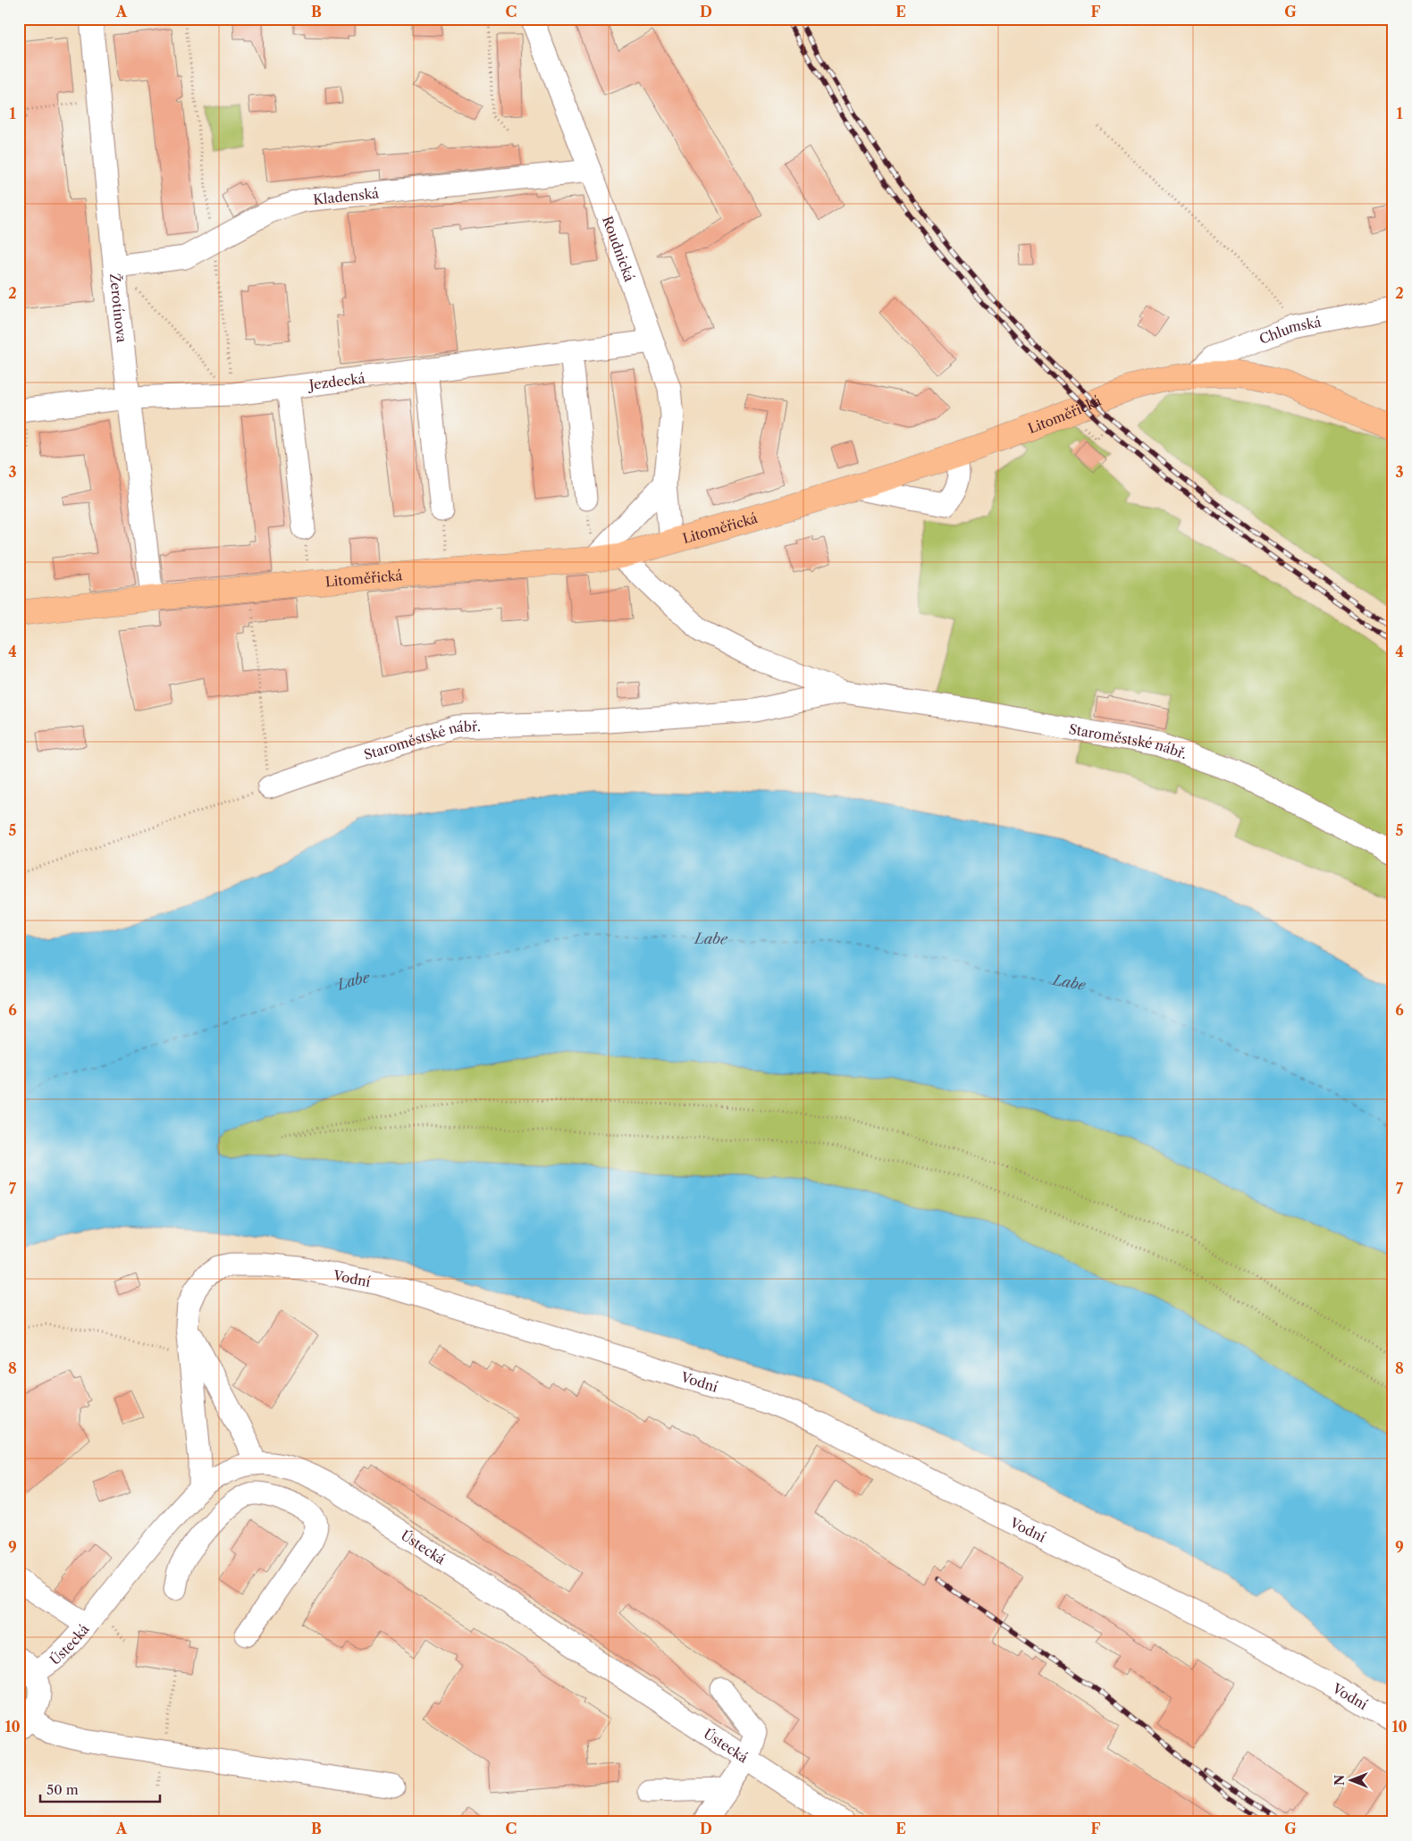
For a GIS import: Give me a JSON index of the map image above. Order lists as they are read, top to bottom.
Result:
{
  "streets": {
    "main road": ["Litoměřická"],
    "street": [
      "Kladenská",
      "Roudnická",
      "Žerotínova",
      "Chlumská",
      "Jezdecká",
      "Staroměstské nábř.",
      "Vodní",
      "Ústecká"
    ]
  },
  "crossings": [
    ["Kladenská", "Roudnická"],
    ["Kladenská", "Žerotínova"],
    ["Roudnická", "Jezdecká"],
    ["Roudnická", "Litoměřická"],
    ["Žerotínova", "Jezdecká"],
    ["Žerotínova", "Litoměřická"],
    ["Chlumská", "Litoměřická"],
    ["Litoměřická", "Staroměstské nábř."],
    ["Vodní", "Ústecká"]
  ],
  "water": ["Labe"],
  "scale_bar": "50 m",
  "north": "left",
  "grid": {
    "columns": [
      "A",
      "B",
      "C",
      "D",
      "E",
      "F",
      "G"
    ],
    "rows": [
      "1",
      "2",
      "3",
      "4",
      "5",
      "6",
      "7",
      "8",
      "9",
      "10"
    ]
  }
}
